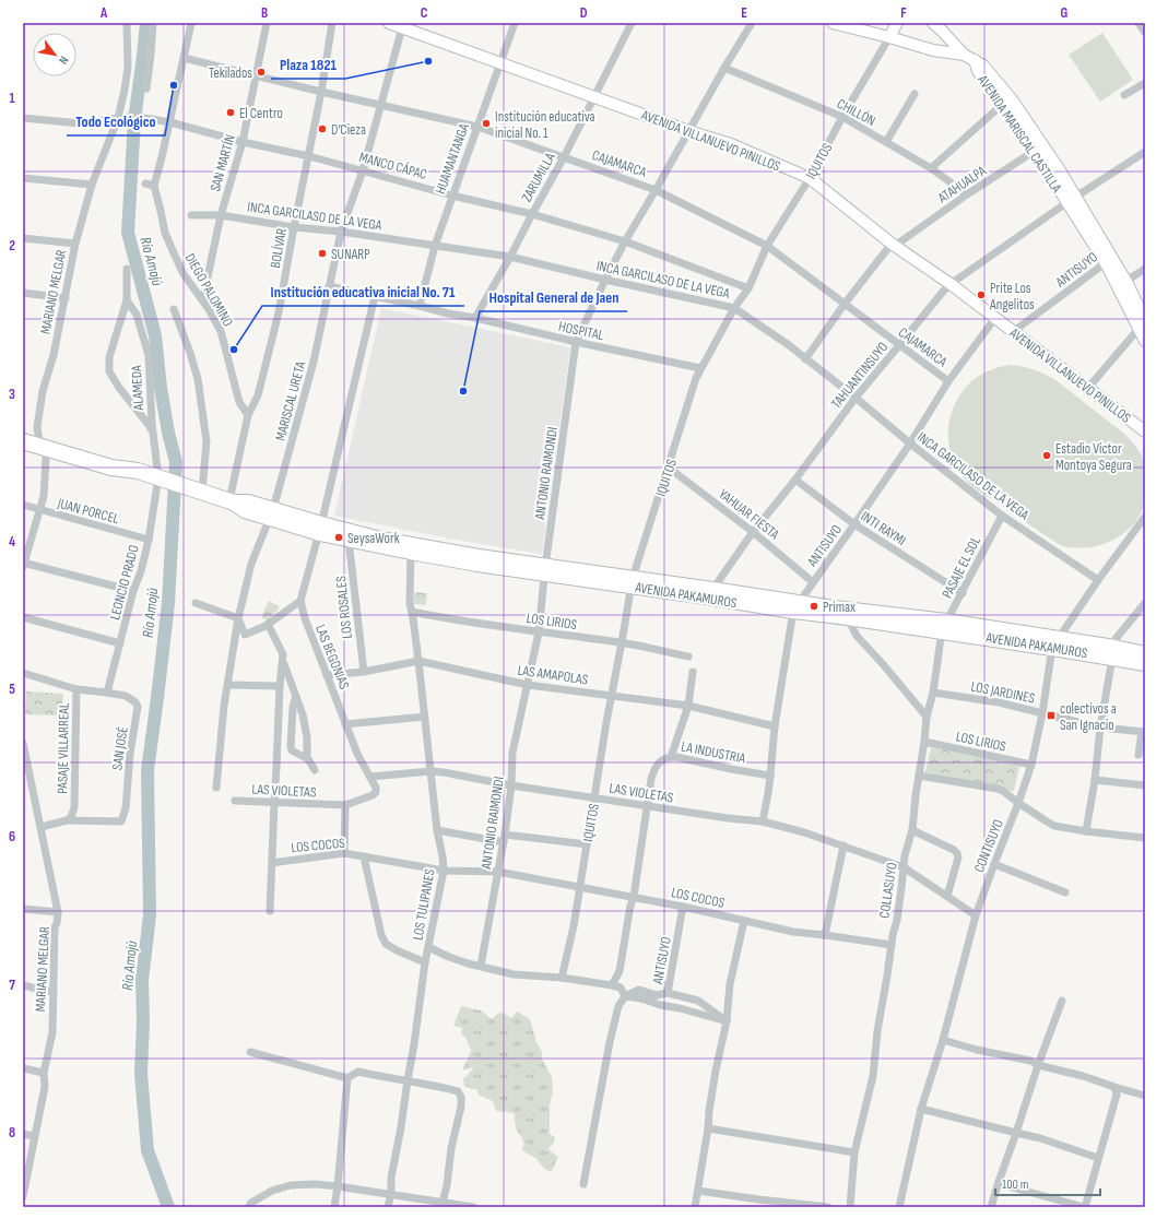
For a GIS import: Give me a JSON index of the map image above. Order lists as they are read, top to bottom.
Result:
{
  "streets": {
    "highway": ["AVENIDA PAKAMUROS"],
    "street": [
      "CHILLÓN",
      "AVENIDA MARISCAL CASTILLA",
      "AVENIDA VILLANUEVO PINILLOS",
      "HUAMANTANGA",
      "IQUITOS",
      "SAN MARTÍN",
      "CAJAMARCA",
      "MANCO CÁPAC",
      "ZARUMILLA",
      "ATAHUALPA",
      "INCA GARCILASO DE LA VEGA",
      "BOLÍVAR",
      "ANTISUYO",
      "DIEGO PALOMINO",
      "MARIANO MELGAR",
      "HOSPITAL",
      "TAHUANTINSUYO",
      "ALAMEDA",
      "MARISCAL URETA",
      "ANTONIO RAIMONDI",
      "JUAN PORCEL",
      "YAHUAR FIESTA",
      "INTI RAYMI",
      "PASAJE EL SOL",
      "LEONCIO PRADO",
      "LOS ROSALES",
      "LOS LIRIOS",
      "LAS BEGONIAS",
      "LAS AMAPOLAS",
      "LOS JARDINES",
      "PASAJE VILLARREAL",
      "SAN JOSÉ",
      "LA INDUSTRIA",
      "LAS VIOLETAS",
      "LOS COCOS",
      "CONTISUYO",
      "COLLASUYO",
      "LOS TULIPANES"
    ]
  },
  "crossings": [
    ["CHILLÓN", "IQUITOS"],
    ["CHILLÓN", "ATAHUALPA"],
    ["CHILLÓN", "ANTONIO RAIMONDI"],
    ["AVENIDA MARISCAL CASTILLA", "ATAHUALPA"],
    ["AVENIDA MARISCAL CASTILLA", "ANTISUYO"],
    ["AVENIDA MARISCAL CASTILLA", "TAHUANTINSUYO"],
    ["AVENIDA VILLANUEVO PINILLOS", "HUAMANTANGA"],
    ["AVENIDA VILLANUEVO PINILLOS", "IQUITOS"],
    ["AVENIDA VILLANUEVO PINILLOS", "ZARUMILLA"],
    ["AVENIDA VILLANUEVO PINILLOS", "ATAHUALPA"],
    ["AVENIDA VILLANUEVO PINILLOS", "ANTISUYO"],
    ["AVENIDA VILLANUEVO PINILLOS", "TAHUANTINSUYO"],
    ["AVENIDA VILLANUEVO PINILLOS", "MARISCAL URETA"],
    ["AVENIDA VILLANUEVO PINILLOS", "ANTONIO RAIMONDI"],
    ["HUAMANTANGA", "CAJAMARCA"],
    ["HUAMANTANGA", "MANCO CÁPAC"],
    ["HUAMANTANGA", "INCA GARCILASO DE LA VEGA"],
    ["HUAMANTANGA", "HOSPITAL"],
    ["IQUITOS", "CAJAMARCA"],
    ["IQUITOS", "MANCO CÁPAC"],
    ["IQUITOS", "INCA GARCILASO DE LA VEGA"],
    ["IQUITOS", "HOSPITAL"],
    ["IQUITOS", "YAHUAR FIESTA"],
    ["IQUITOS", "AVENIDA PAKAMUROS"],
    ["IQUITOS", "LOS LIRIOS"],
    ["IQUITOS", "LAS AMAPOLAS"],
    ["IQUITOS", "LAS VIOLETAS"],
    ["IQUITOS", "LOS COCOS"],
    ["SAN MARTÍN", "CAJAMARCA"],
    ["SAN MARTÍN", "MANCO CÁPAC"],
    ["SAN MARTÍN", "INCA GARCILASO DE LA VEGA"],
    ["SAN MARTÍN", "DIEGO PALOMINO"],
    ["CAJAMARCA", "ZARUMILLA"],
    ["CAJAMARCA", "ATAHUALPA"],
    ["CAJAMARCA", "BOLÍVAR"],
    ["CAJAMARCA", "ANTISUYO"],
    ["CAJAMARCA", "TAHUANTINSUYO"],
    ["CAJAMARCA", "MARISCAL URETA"],
    ["CAJAMARCA", "ANTONIO RAIMONDI"],
    ["MANCO CÁPAC", "ZARUMILLA"],
    ["MANCO CÁPAC", "BOLÍVAR"],
    ["MANCO CÁPAC", "MARIANO MELGAR"],
    ["MANCO CÁPAC", "MARISCAL URETA"],
    ["MANCO CÁPAC", "ANTONIO RAIMONDI"],
    ["ZARUMILLA", "INCA GARCILASO DE LA VEGA"],
    ["ZARUMILLA", "HOSPITAL"],
    ["ATAHUALPA", "INCA GARCILASO DE LA VEGA"],
    ["INCA GARCILASO DE LA VEGA", "BOLÍVAR"],
    ["INCA GARCILASO DE LA VEGA", "ANTISUYO"],
    ["INCA GARCILASO DE LA VEGA", "TAHUANTINSUYO"],
    ["INCA GARCILASO DE LA VEGA", "MARISCAL URETA"],
    ["INCA GARCILASO DE LA VEGA", "ANTONIO RAIMONDI"],
    ["INCA GARCILASO DE LA VEGA", "PASAJE EL SOL"],
    ["INCA GARCILASO DE LA VEGA", "CONTISUYO"],
    ["BOLÍVAR", "DIEGO PALOMINO"],
    ["BOLÍVAR", "AVENIDA PAKAMUROS"],
    ["ANTISUYO", "YAHUAR FIESTA"],
    ["ANTISUYO", "INTI RAYMI"],
    ["ANTISUYO", "AVENIDA PAKAMUROS"],
    ["ANTISUYO", "LAS AMAPOLAS"],
    ["ANTISUYO", "LA INDUSTRIA"],
    ["ANTISUYO", "LAS VIOLETAS"],
    ["ANTISUYO", "LOS COCOS"],
    ["MARIANO MELGAR", "JUAN PORCEL"],
    ["MARIANO MELGAR", "AVENIDA PAKAMUROS"],
    ["HOSPITAL", "MARISCAL URETA"],
    ["HOSPITAL", "ANTONIO RAIMONDI"],
    ["TAHUANTINSUYO", "YAHUAR FIESTA"],
    ["TAHUANTINSUYO", "INTI RAYMI"],
    ["TAHUANTINSUYO", "AVENIDA PAKAMUROS"],
    ["ALAMEDA", "LEONCIO PRADO"],
    ["ALAMEDA", "AVENIDA PAKAMUROS"],
    ["MARISCAL URETA", "AVENIDA PAKAMUROS"],
    ["ANTONIO RAIMONDI", "AVENIDA PAKAMUROS"],
    ["ANTONIO RAIMONDI", "LOS LIRIOS"],
    ["ANTONIO RAIMONDI", "LAS AMAPOLAS"],
    ["ANTONIO RAIMONDI", "LAS VIOLETAS"],
    ["ANTONIO RAIMONDI", "LOS COCOS"],
    ["JUAN PORCEL", "LEONCIO PRADO"],
    ["INTI RAYMI", "PASAJE EL SOL"],
    ["PASAJE EL SOL", "AVENIDA PAKAMUROS"],
    ["PASAJE EL SOL", "COLLASUYO"],
    ["LEONCIO PRADO", "AVENIDA PAKAMUROS"],
    ["LEONCIO PRADO", "SAN JOSÉ"],
    ["AVENIDA PAKAMUROS", "LOS ROSALES"],
    ["AVENIDA PAKAMUROS", "LAS BEGONIAS"],
    ["AVENIDA PAKAMUROS", "CONTISUYO"],
    ["AVENIDA PAKAMUROS", "COLLASUYO"],
    ["AVENIDA PAKAMUROS", "LOS TULIPANES"],
    ["LOS ROSALES", "LAS AMAPOLAS"],
    ["LOS LIRIOS", "CONTISUYO"],
    ["LOS LIRIOS", "COLLASUYO"],
    ["LOS LIRIOS", "LOS TULIPANES"],
    ["LAS BEGONIAS", "LAS AMAPOLAS"],
    ["LAS BEGONIAS", "LAS VIOLETAS"],
    ["LAS AMAPOLAS", "LOS TULIPANES"],
    ["LOS JARDINES", "CONTISUYO"],
    ["LOS JARDINES", "COLLASUYO"],
    ["PASAJE VILLARREAL", "SAN JOSÉ"],
    ["LA INDUSTRIA", "LAS VIOLETAS"],
    ["LAS VIOLETAS", "CONTISUYO"],
    ["LAS VIOLETAS", "COLLASUYO"],
    ["LAS VIOLETAS", "LOS TULIPANES"],
    ["LOS COCOS", "COLLASUYO"],
    ["LOS COCOS", "LOS TULIPANES"]
  ],
  "water": ["Río Amojú"],
  "places": {
    "other": [
      "Plaza 1821",
      "Tekilados",
      "Todo Ecológico",
      "El Centro",
      "Institución educativa inicial No. 1",
      "D’Cieza",
      "SUNARP",
      "Prite Los Angelitos",
      "Institución educativa inicial No. 71",
      "Hospital General de Jaen",
      "Estadio Víctor Montoya Segura",
      "SeysaWork",
      "Primax"
    ],
    "transit": ["colectivos a San Ignacio"]
  },
  "scale_bar": "100 m",
  "north": "bottom right",
  "grid": {
    "columns": [
      "A",
      "B",
      "C",
      "D",
      "E",
      "F",
      "G"
    ],
    "rows": [
      "1",
      "2",
      "3",
      "4",
      "5",
      "6",
      "7",
      "8"
    ]
  }
}
